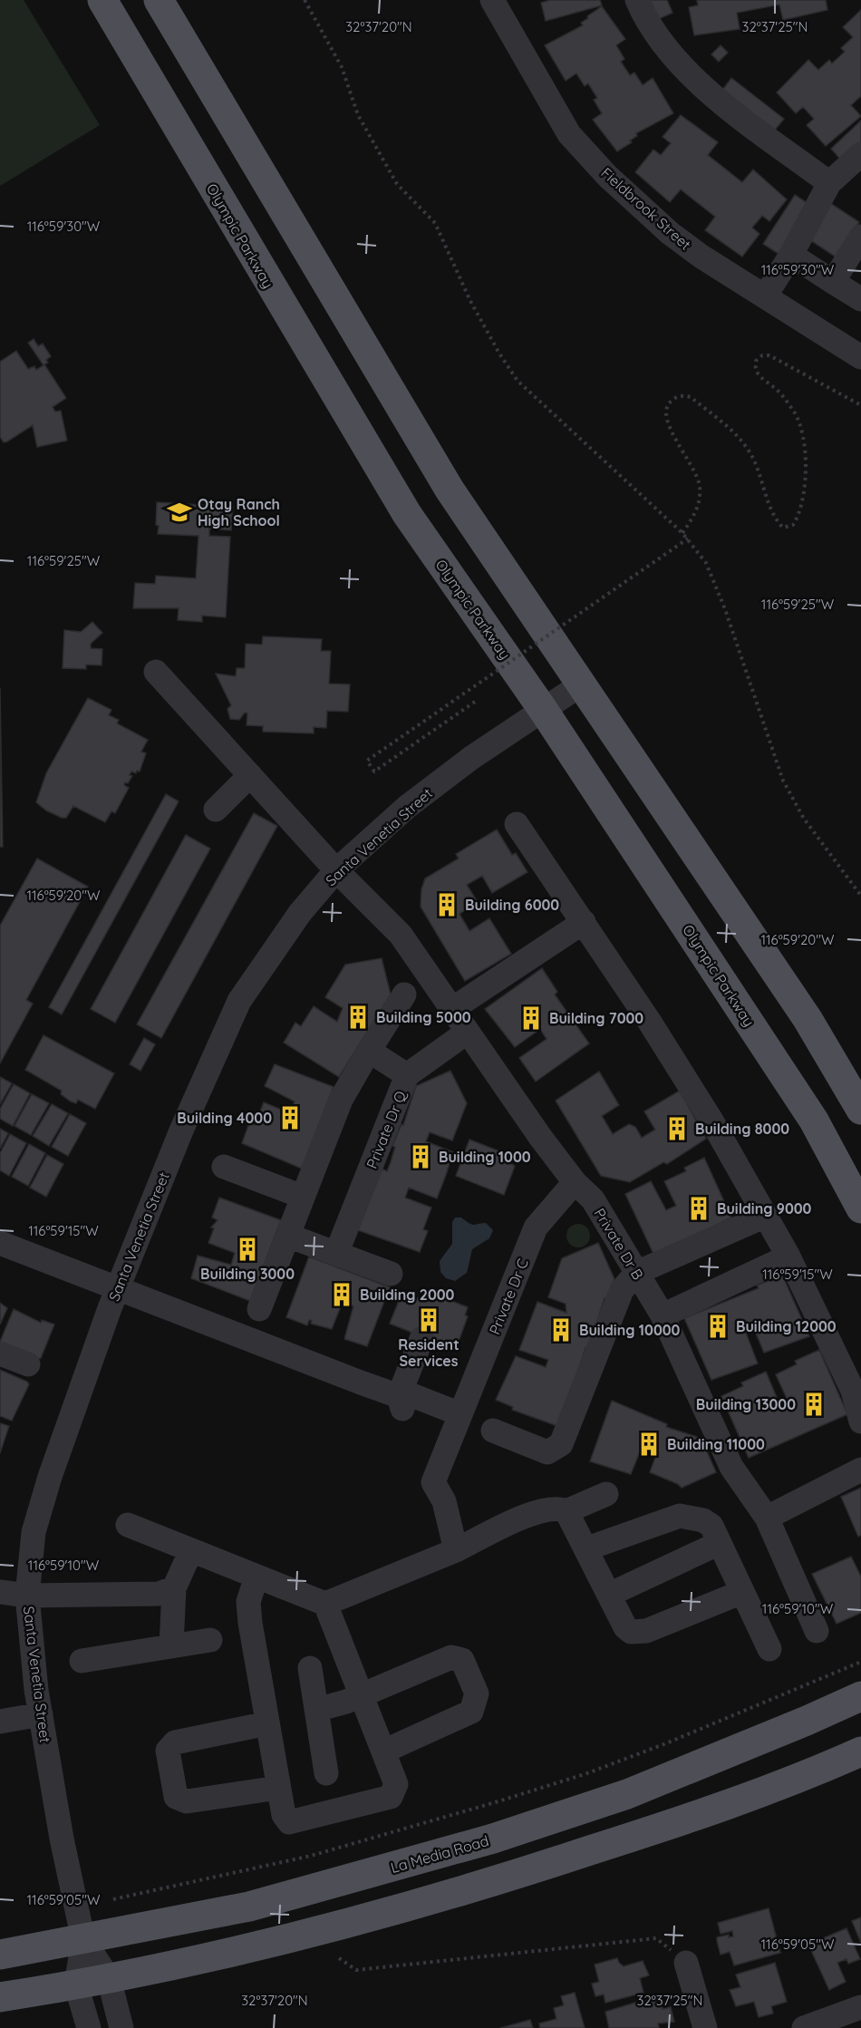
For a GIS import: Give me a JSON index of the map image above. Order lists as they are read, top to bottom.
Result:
{
  "streets": {
    "main road": ["Olympic Parkway", "La Media Road"],
    "street": [
      "Fieldbrook Street",
      "Santa Venetia Street",
      "Private Dr Q",
      "Private Dr B",
      "Private Dr C"
    ]
  },
  "crossings": [
    ["Olympic Parkway", "Santa Venetia Street"],
    ["Santa Venetia Street", "Private Dr B"],
    ["Santa Venetia Street", "La Media Road"],
    ["Private Dr Q", "Private Dr B"],
    ["Private Dr B", "Private Dr C"]
  ],
  "places": {
    "school or university": ["Otay Ranch High School"],
    "building": [
      "Building 6000",
      "Building 5000",
      "Building 7000",
      "Building 4000",
      "Building 8000",
      "Building 1000",
      "Building 9000",
      "Building 3000",
      "Building 2000",
      "Resident Services",
      "Building 12000",
      "Building 10000",
      "Building 13000",
      "Building 11000"
    ]
  },
  "coordinates": [
    "32°37'20\"N",
    "32°37'25\"N",
    "116°59'30\"W",
    "116°59'25\"W",
    "116°59'20\"W",
    "116°59'15\"W",
    "116°59'10\"W",
    "116°59'05\"W"
  ]
}
